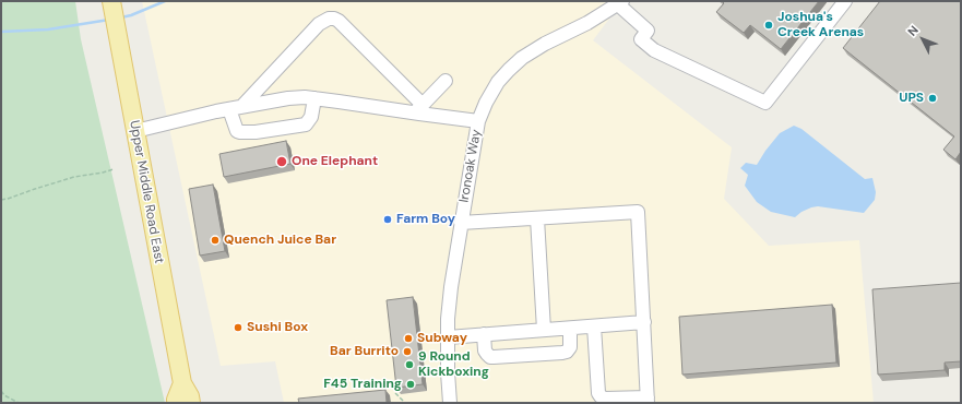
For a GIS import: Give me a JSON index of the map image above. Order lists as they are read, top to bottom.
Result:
{
  "streets": {
    "main road": ["Upper Middle Road East"],
    "street": ["Ironoak Way"]
  },
  "places": [
    "Joshua's Creek Arenas",
    "UPS",
    "One Elephant",
    "Farm Boy",
    "Quench Juice Bar",
    "Sushi Box",
    "Subway",
    "Bar Burrito",
    "9 Round Kickboxing",
    "F45 Training"
  ],
  "north": "top left"
}
